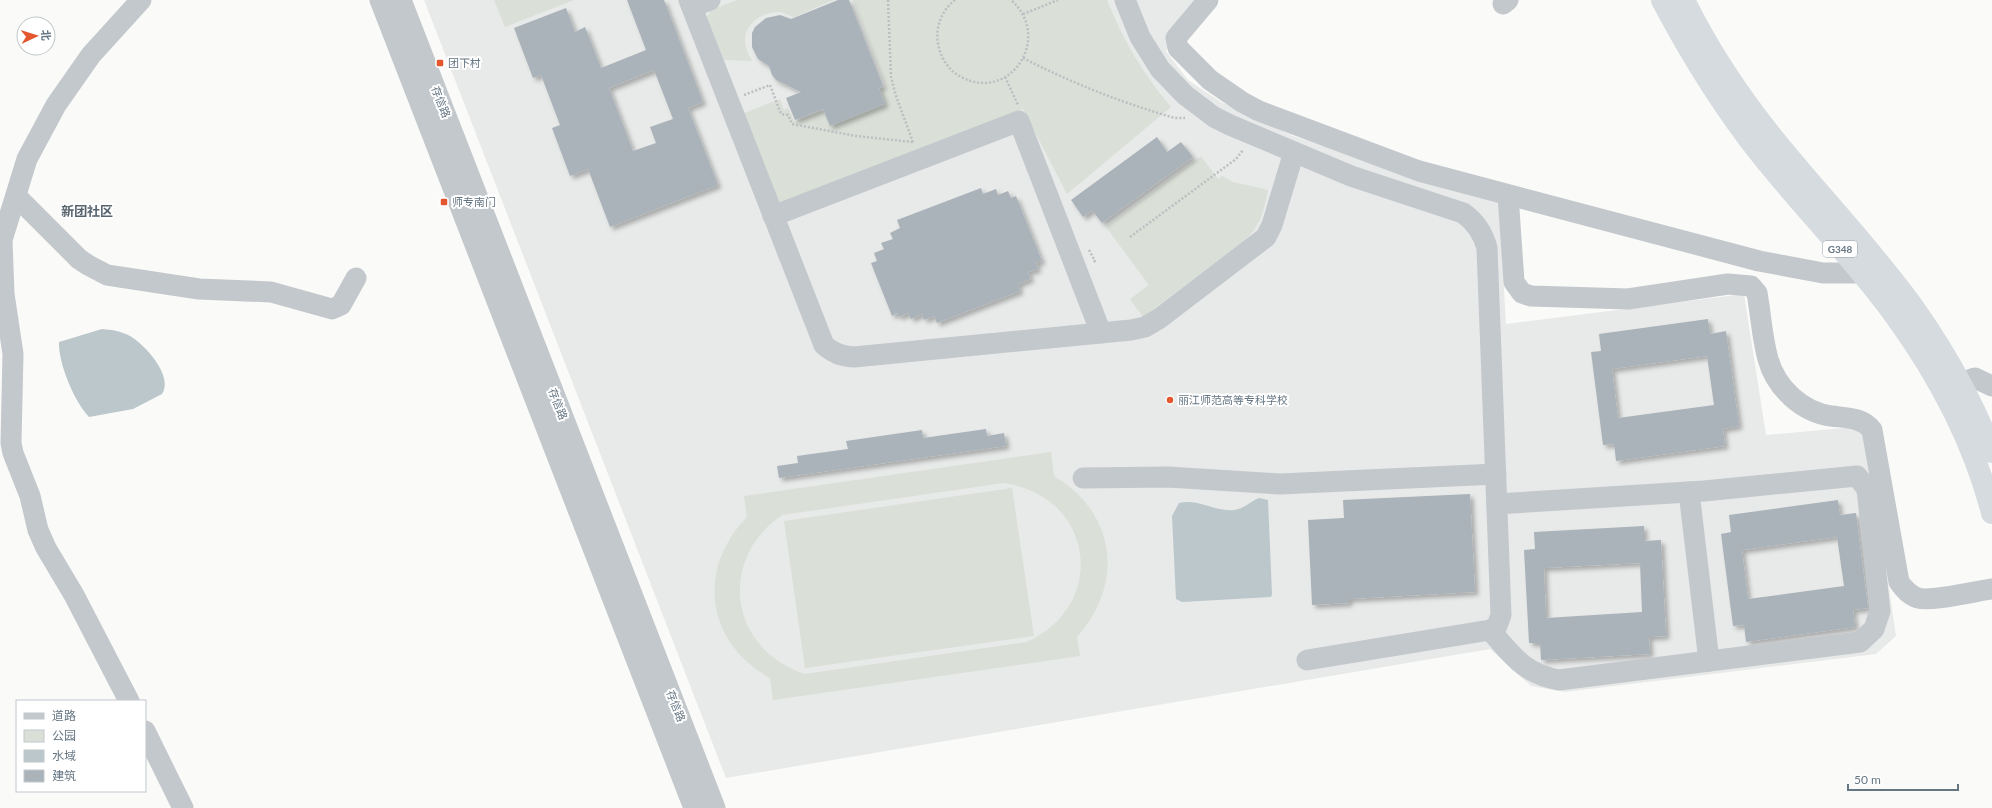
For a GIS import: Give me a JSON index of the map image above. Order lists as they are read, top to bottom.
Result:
{
  "streets": {
    "highway": ["G348"],
    "street": ["存信路"]
  },
  "districts": ["新团社区"],
  "places": {
    "transit": ["团下村", "师专南门"],
    "other": ["丽江师范高等专科学校"]
  },
  "legend": [
    "道路",
    "公园",
    "水域",
    "建筑"
  ],
  "scale_bar": "50 m",
  "north": "right"
}
